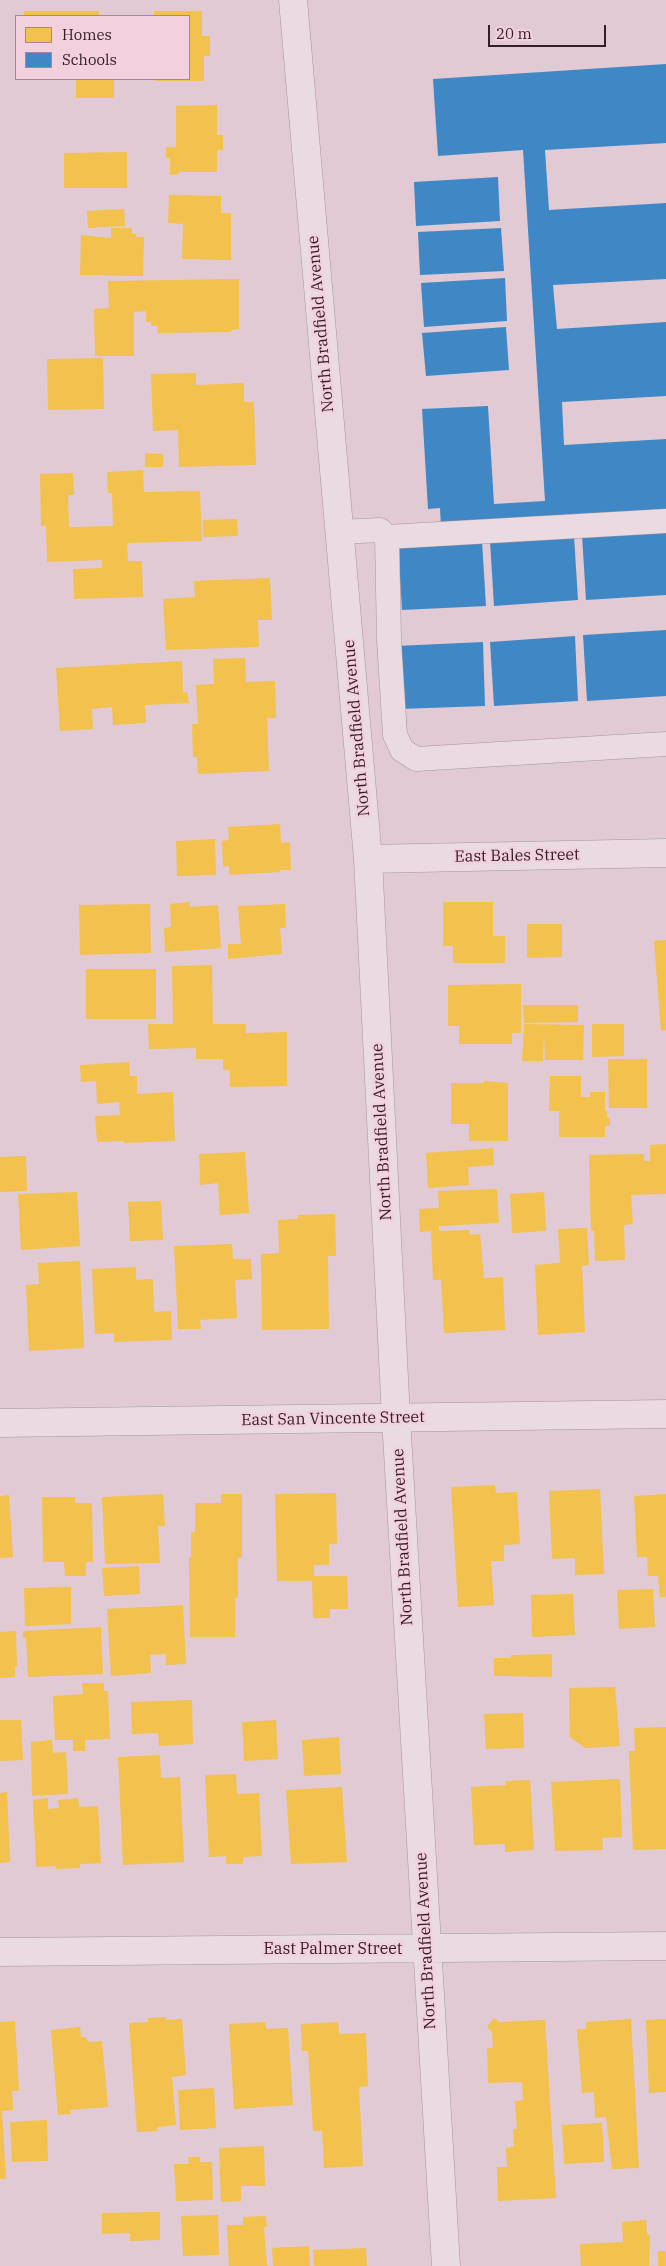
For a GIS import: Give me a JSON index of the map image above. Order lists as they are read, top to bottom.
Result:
{
  "streets": {
    "street": [
      "North Bradfield Avenue",
      "East Bales Street",
      "East San Vincente Street",
      "East Palmer Street"
    ]
  },
  "crossings": [
    ["North Bradfield Avenue", "East Bales Street"],
    ["North Bradfield Avenue", "East San Vincente Street"],
    ["North Bradfield Avenue", "East Palmer Street"]
  ],
  "legend": ["Homes", "Schools"],
  "scale_bar": "20 m"
}
